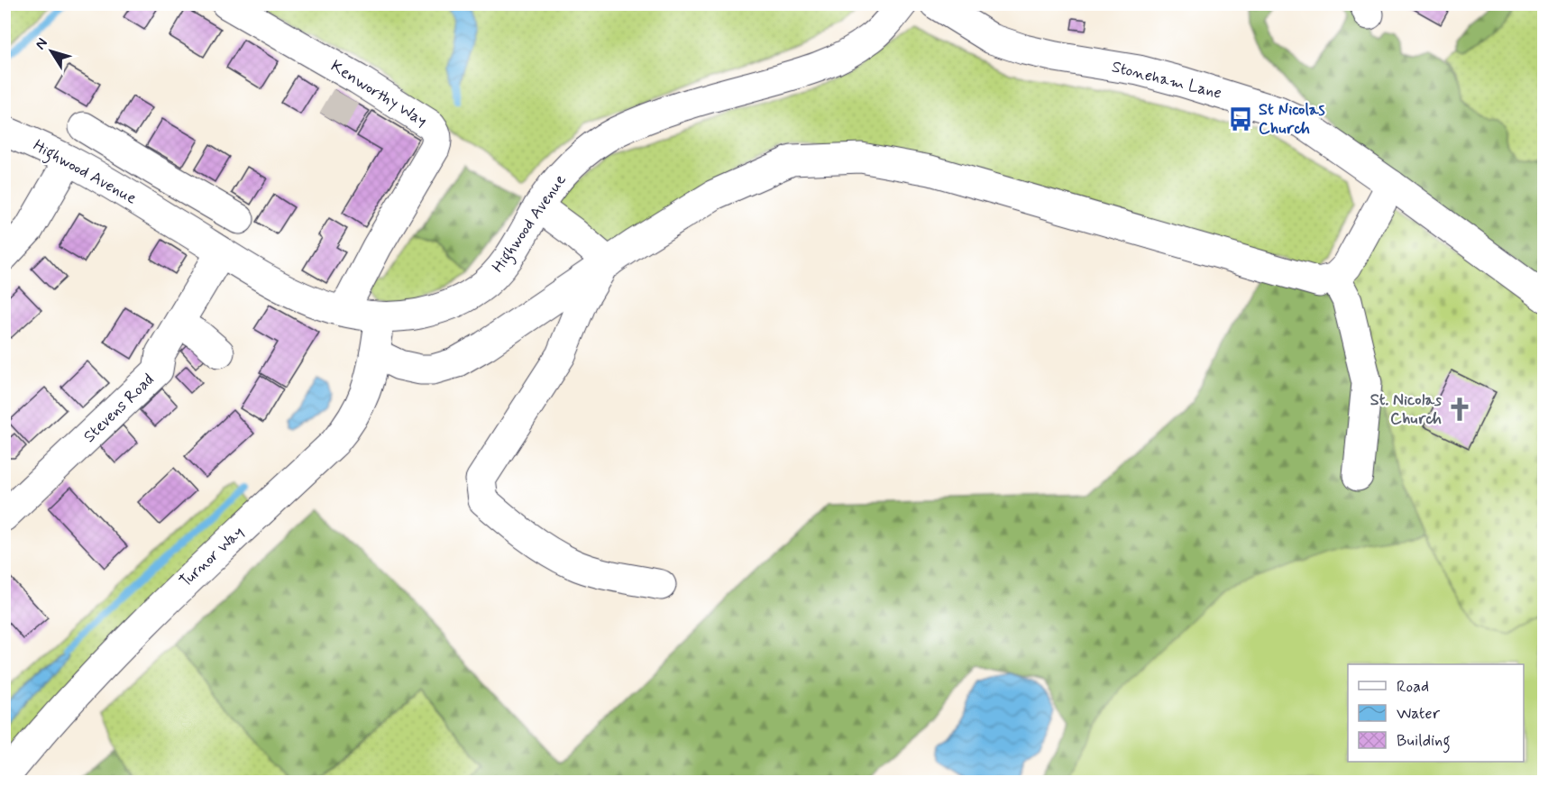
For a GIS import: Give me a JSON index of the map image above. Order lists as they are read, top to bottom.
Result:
{
  "streets": {
    "street": [
      "Stoneham Lane",
      "Kenworthy Way",
      "Highwood Avenue",
      "Stevens Road",
      "Turnor Way"
    ]
  },
  "crossings": [
    ["Kenworthy Way", "Highwood Avenue"],
    ["Highwood Avenue", "Stevens Road"],
    ["Highwood Avenue", "Turnor Way"]
  ],
  "places": {
    "bus stop": ["St Nicolas Church"],
    "church": ["St. Nicolas Church"]
  },
  "legend": ["Road", "Water", "Building"],
  "north": "top left"
}
